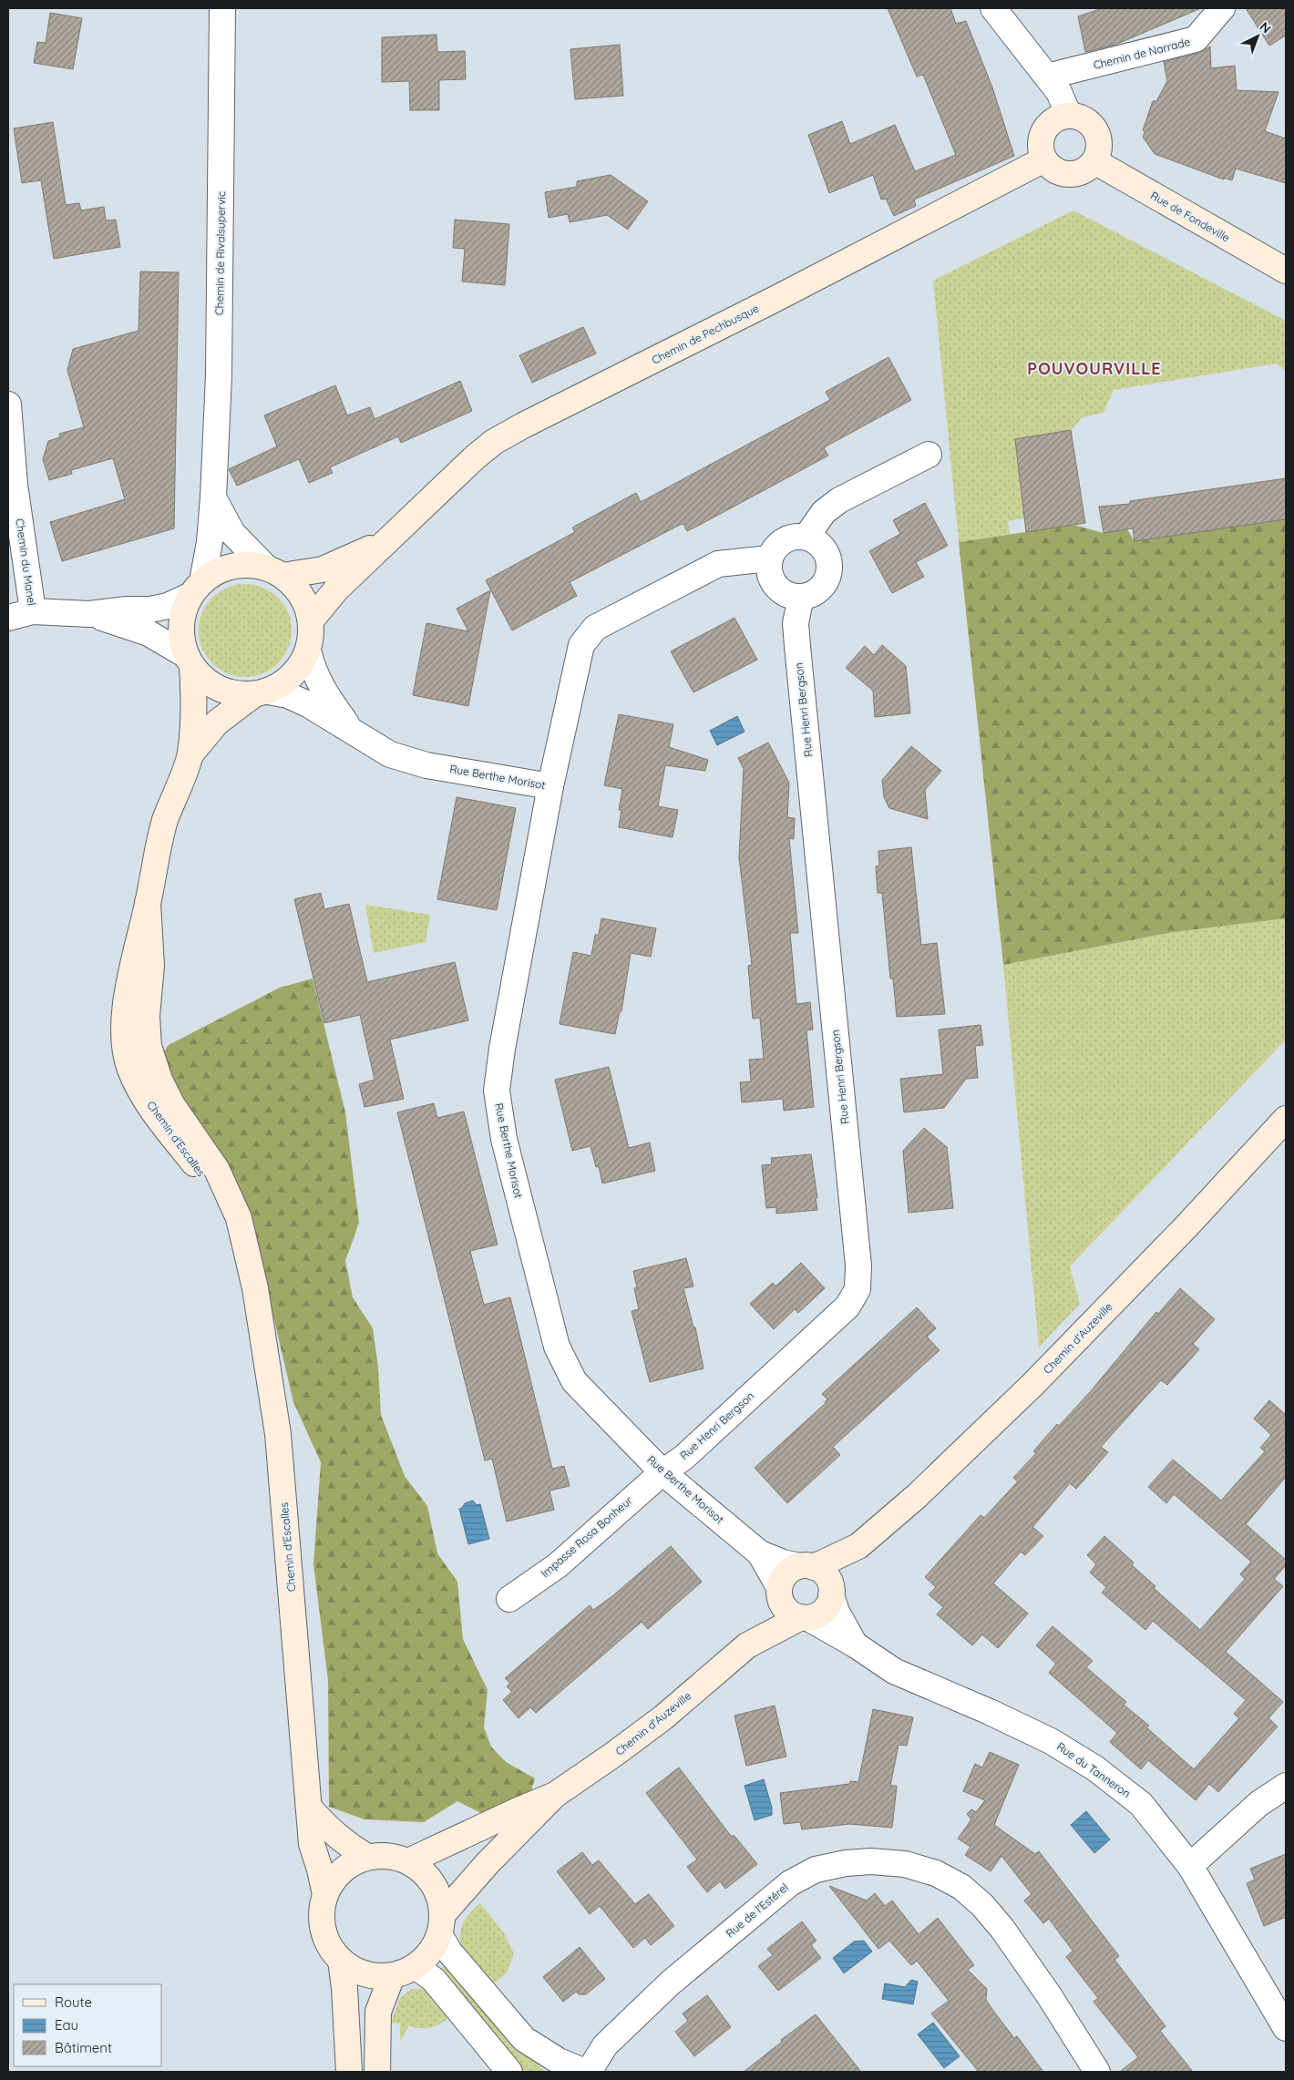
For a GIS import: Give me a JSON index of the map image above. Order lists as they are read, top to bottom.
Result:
{
  "streets": {
    "street": [
      "Chemin de Narrade",
      "Rue de Fondeville",
      "Chemin de Rivalsupervic",
      "Chemin de Pechbusque",
      "Chemin du Manel",
      "Rue Henri Bergson",
      "Rue Berthe Morisot",
      "Chemin d'Escalles",
      "Chemin d'Auzeville",
      "Impasse Rosa Bonheur",
      "Rue du Tanneron",
      "Rue de l'Estérel"
    ]
  },
  "crossings": [
    ["Rue de Fondeville", "Chemin de Pechbusque"],
    ["Chemin de Rivalsupervic", "Chemin de Pechbusque"],
    ["Chemin de Rivalsupervic", "Rue Berthe Morisot"],
    ["Chemin de Rivalsupervic", "Chemin d'Escalles"],
    ["Chemin de Pechbusque", "Rue Berthe Morisot"],
    ["Chemin de Pechbusque", "Chemin d'Escalles"],
    ["Rue Henri Bergson", "Rue Berthe Morisot"],
    ["Rue Henri Bergson", "Impasse Rosa Bonheur"],
    ["Rue Berthe Morisot", "Chemin d'Escalles"],
    ["Rue Berthe Morisot", "Chemin d'Auzeville"],
    ["Rue Berthe Morisot", "Impasse Rosa Bonheur"],
    ["Rue Berthe Morisot", "Rue du Tanneron"],
    ["Chemin d'Escalles", "Chemin d'Auzeville"],
    ["Chemin d'Auzeville", "Rue du Tanneron"]
  ],
  "districts": ["POUVOURVILLE"],
  "legend": ["Route", "Eau", "Bâtiment"],
  "north": "top right"
}
